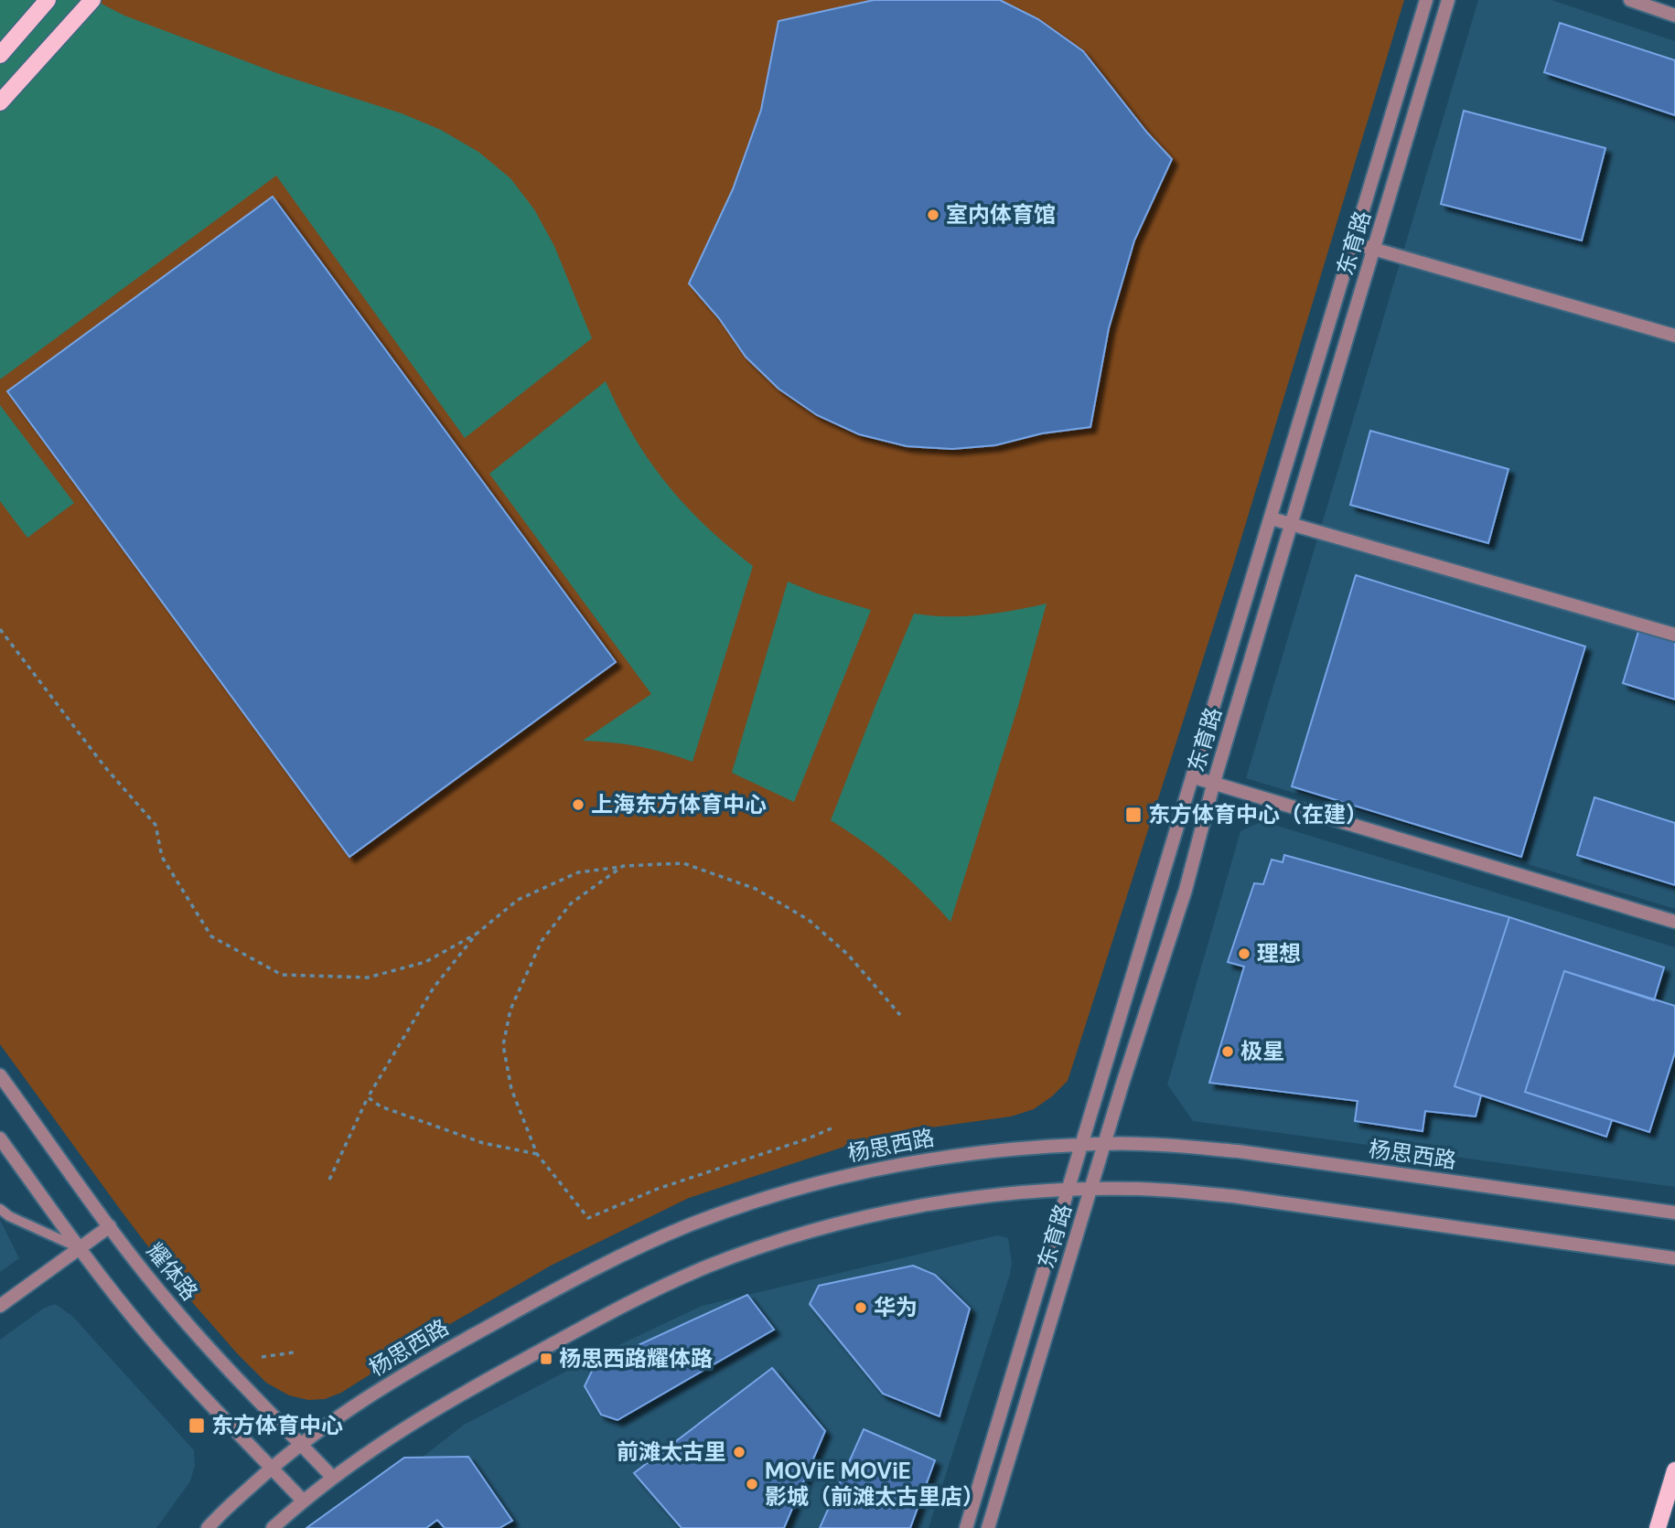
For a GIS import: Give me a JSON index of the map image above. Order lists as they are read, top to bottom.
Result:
{
  "streets": {
    "street": ["东育路", "杨思西路", "耀体路"]
  },
  "crossings": [
    ["东育路", "杨思西路"],
    ["杨思西路", "耀体路"]
  ],
  "places": {
    "other": [
      "室内体育馆",
      "上海东方体育中心",
      "理想",
      "极星",
      "华为",
      "前滩太古里",
      "MOViE MOViE 影城（前滩太古里店）"
    ],
    "transit": ["东方体育中心（在建）", "杨思西路耀体路", "东方体育中心"]
  }
}
